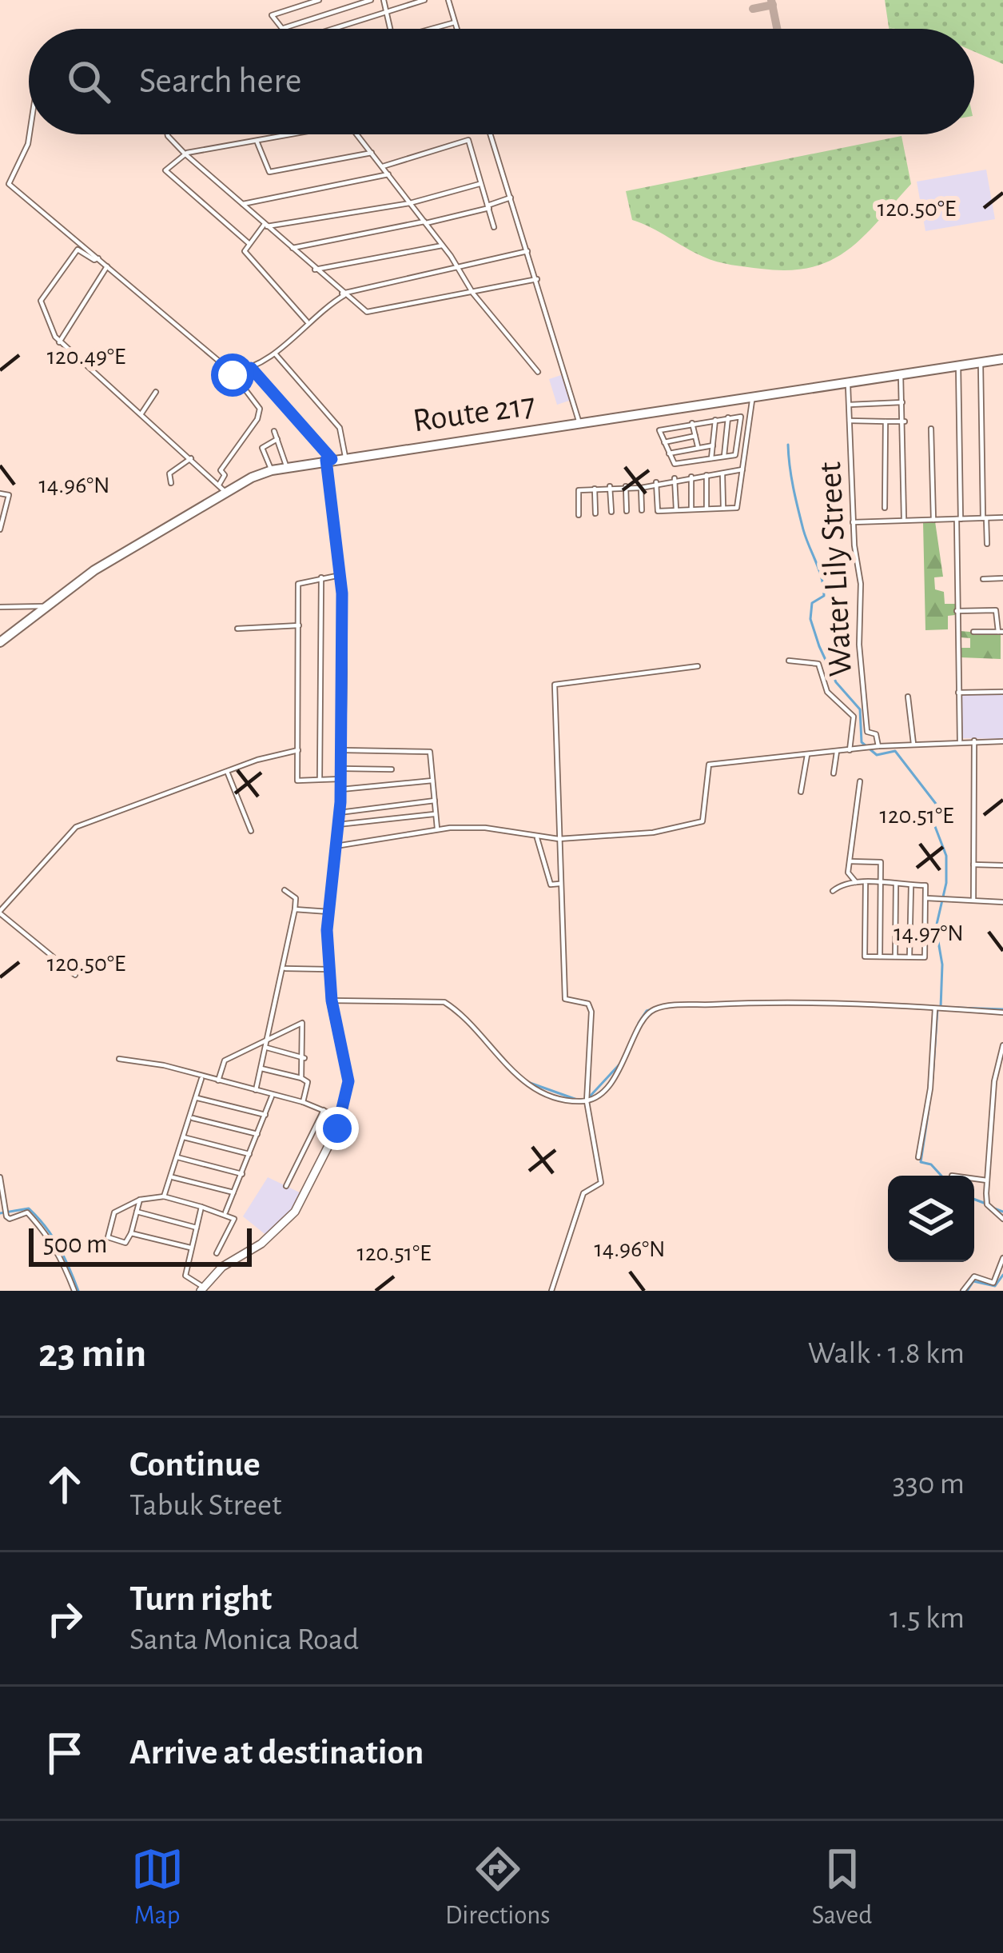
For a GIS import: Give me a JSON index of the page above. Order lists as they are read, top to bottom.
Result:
{
  "streets": {
    "main road": ["Route 217"],
    "street": ["Water Lily Street"]
  },
  "crossings": [
    ["Route 217", "Water Lily Street"]
  ],
  "scale_bar": "500 m",
  "page": {
    "search": "Search here",
    "scale": "500 m",
    "heading": ["23 min", "Walk · 1.8 km"],
    "list": [
      ["Continue", "Tabuk Street", "330 m"],
      ["Turn right", "Santa Monica Road", "1.5 km"],
      "Arrive at destination"
    ],
    "nav": ["Map", "Directions", "Saved"]
  },
  "coordinates": [
    "120.50°E",
    "120.49°E",
    "14.96°N",
    "120.51°E",
    "14.97°N"
  ]
}
